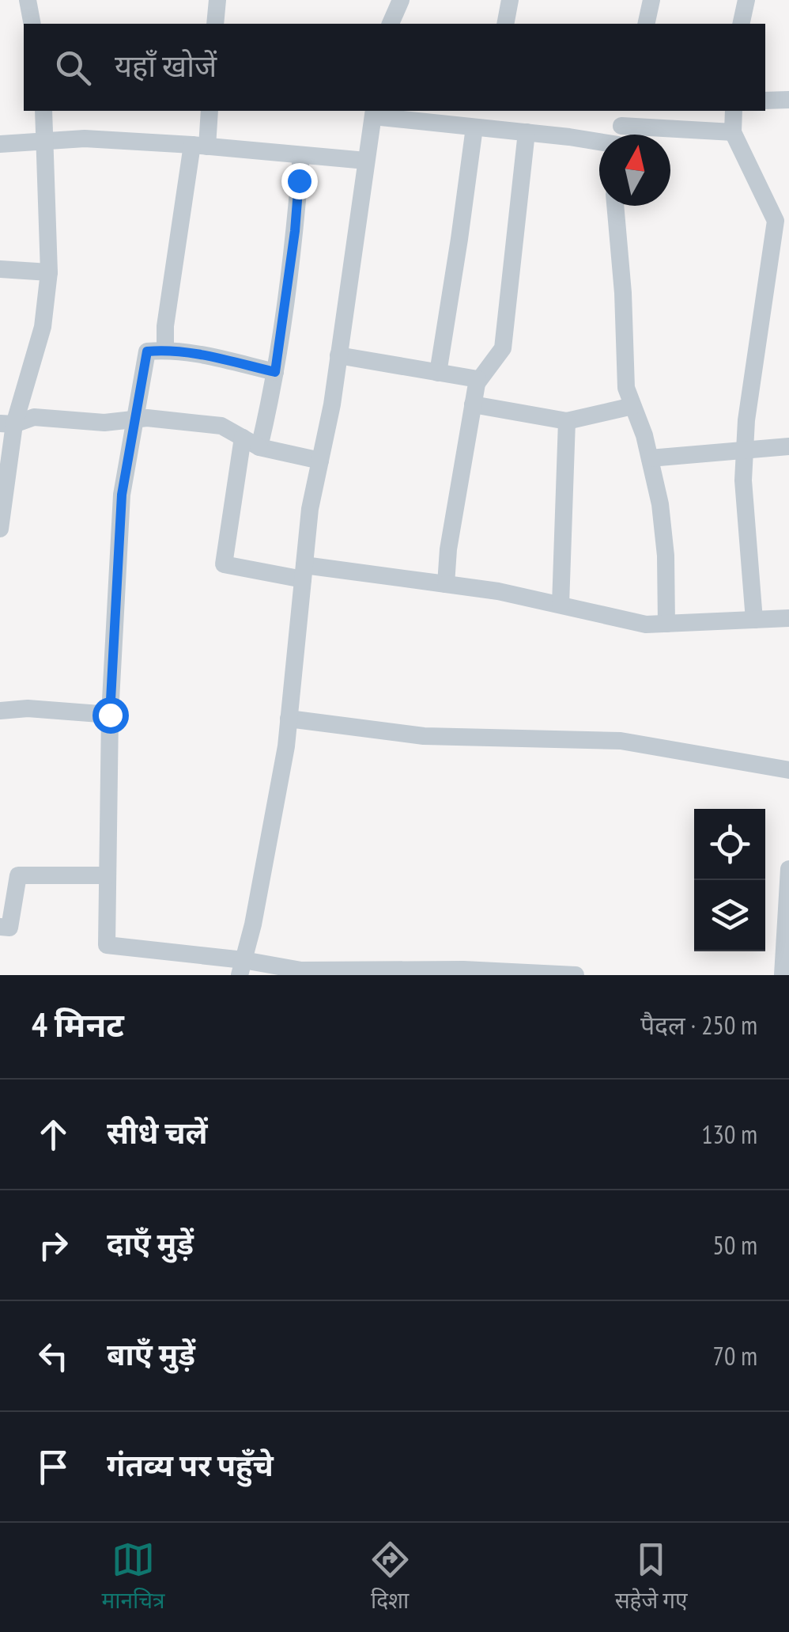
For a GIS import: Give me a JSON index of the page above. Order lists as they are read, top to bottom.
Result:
{
  "north": "top",
  "page": {
    "search": "यहाँ खोजें",
    "heading": ["4 मिनट", "पैदल · 250 m"],
    "list": [
      ["सीधे चलें", "130 m"],
      ["दाएँ मुड़ें", "50 m"],
      ["बाएँ मुड़ें", "70 m"],
      "गंतव्य पर पहुँचे"
    ],
    "nav": ["मानचित्र", "दिशा", "सहेजे गए"]
  }
}
